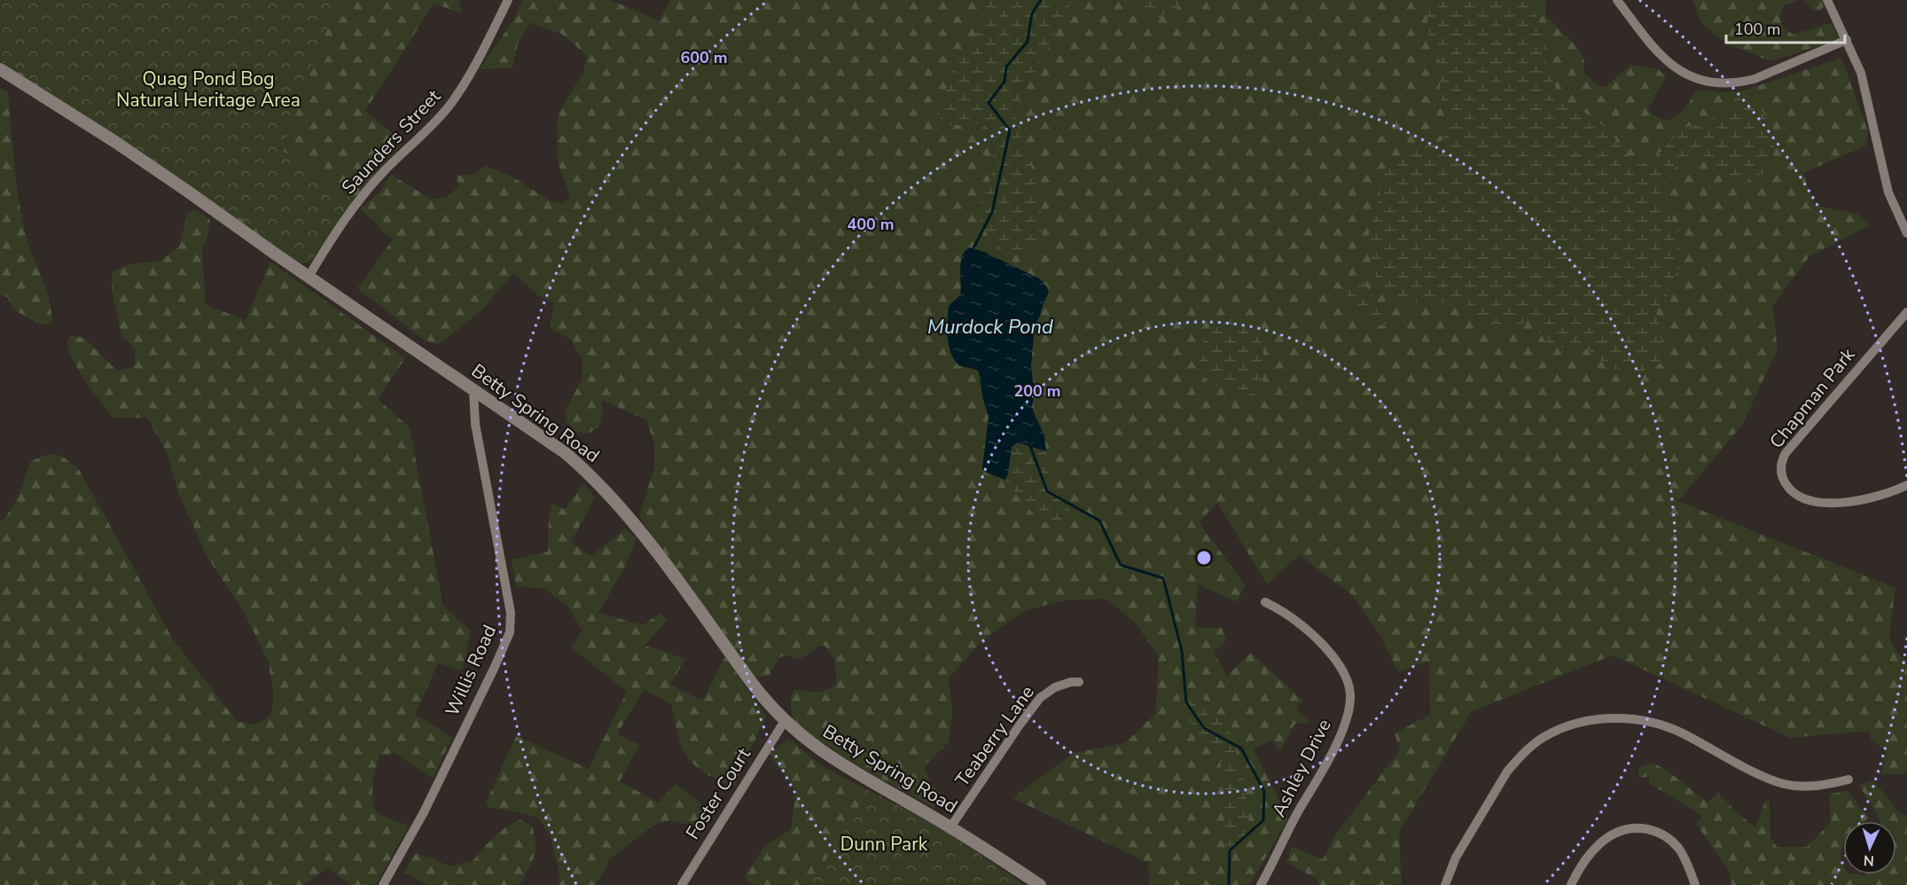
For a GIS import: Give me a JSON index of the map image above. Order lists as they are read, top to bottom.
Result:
{
  "streets": {
    "street": [
      "Saunders Street",
      "Chapman Park",
      "Betty Spring Road",
      "Willis Road",
      "Teaberry Lane",
      "Ashley Drive",
      "Foster Court"
    ]
  },
  "crossings": [
    ["Saunders Street", "Betty Spring Road"],
    ["Betty Spring Road", "Willis Road"],
    ["Betty Spring Road", "Teaberry Lane"],
    ["Betty Spring Road", "Foster Court"]
  ],
  "water": ["Murdock Pond"],
  "parks": ["Quag Pond Bog Natural Heritage Area", "Dunn Park"],
  "scale_bar": "100 m",
  "north": "bottom",
  "rings": ["600 m", "400 m", "200 m"]
}
